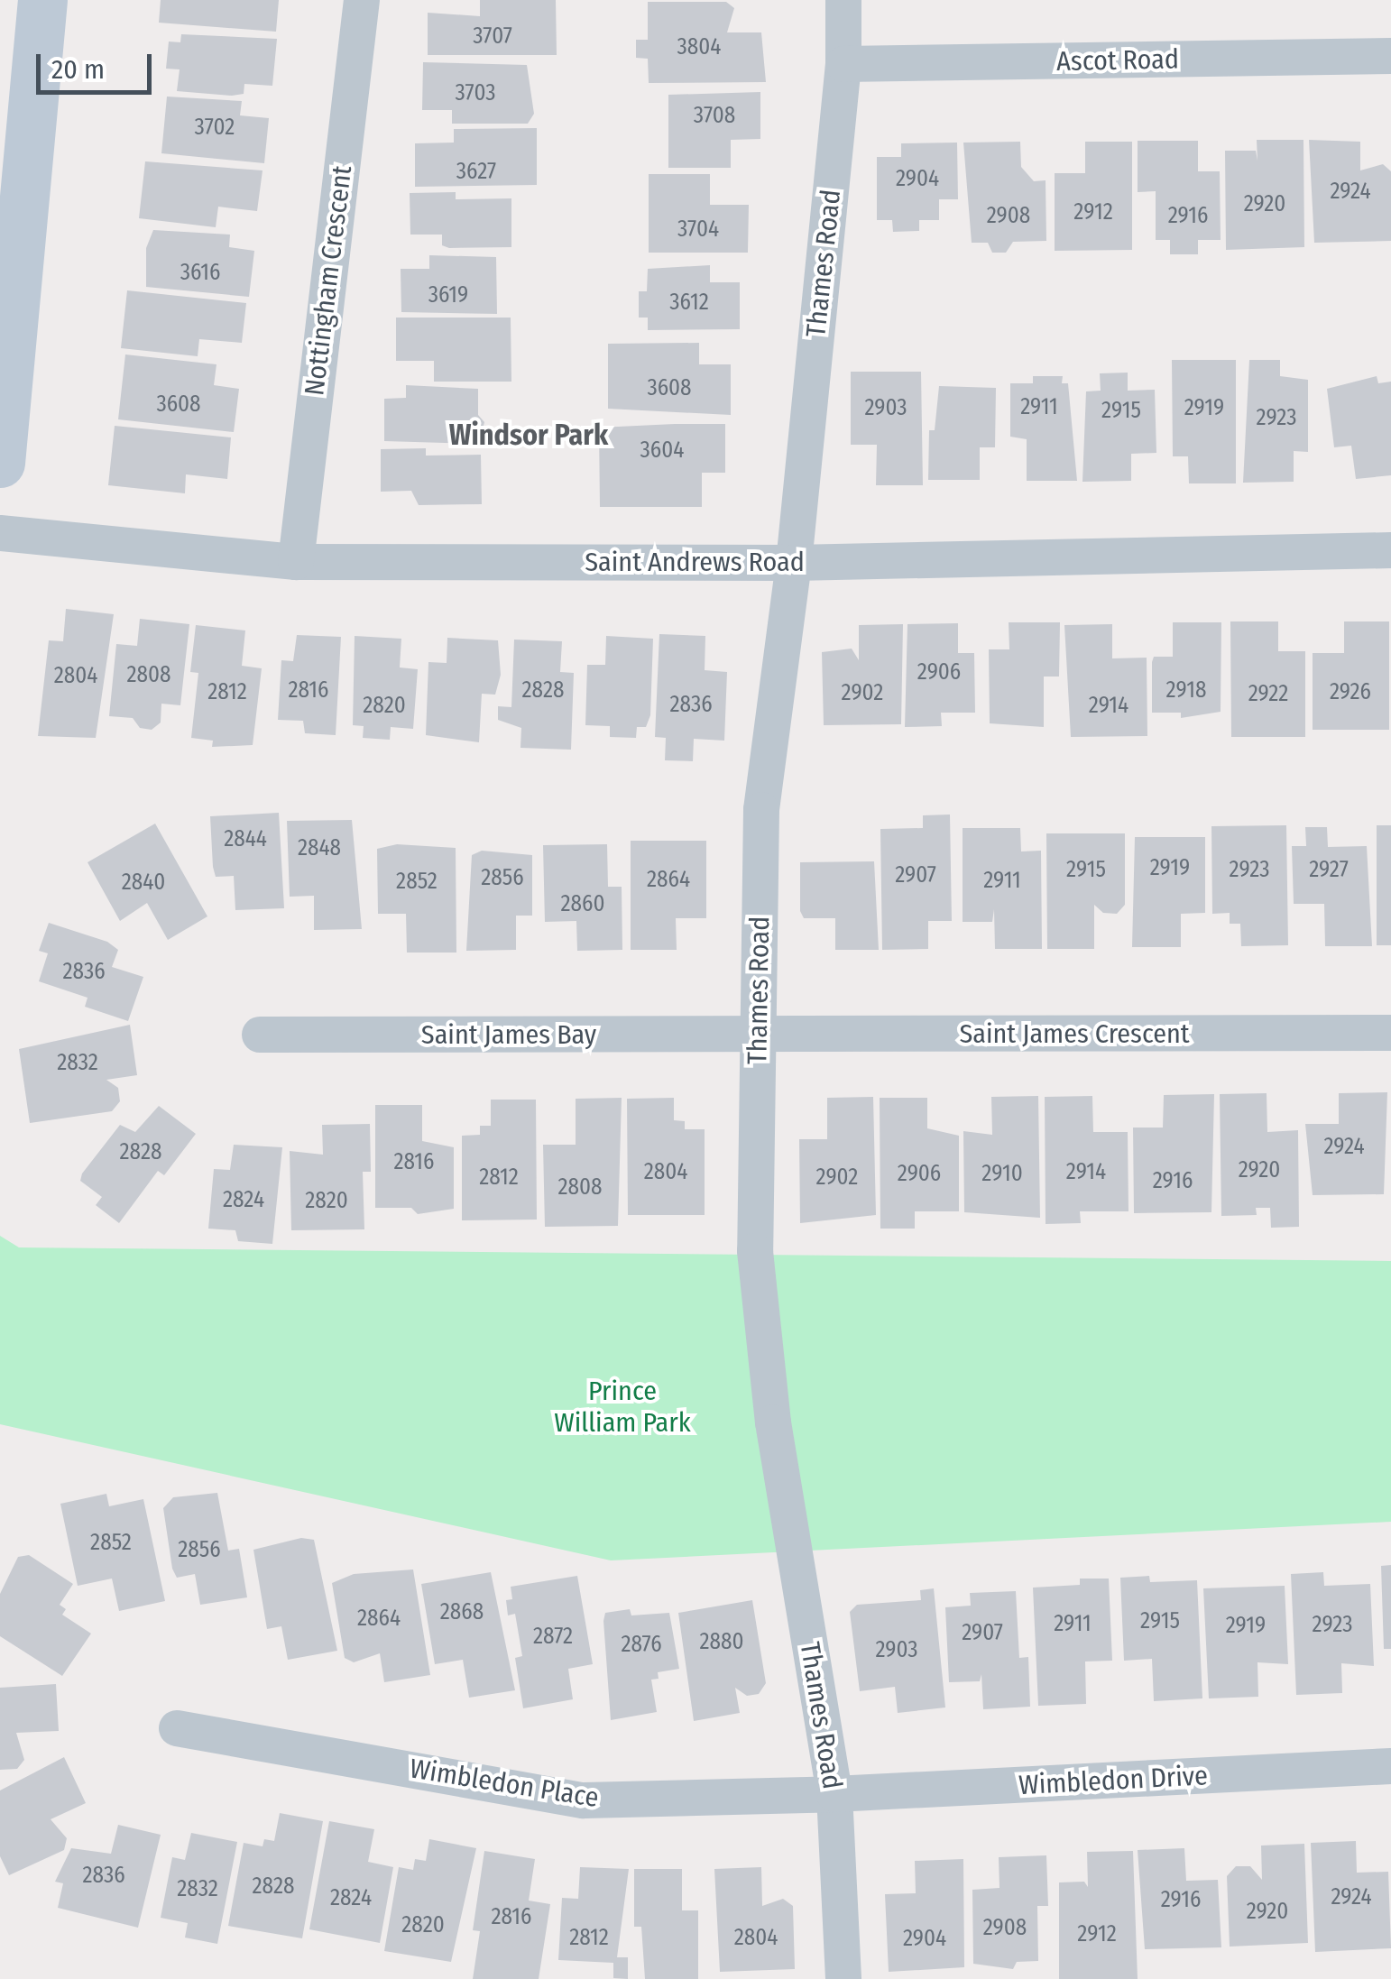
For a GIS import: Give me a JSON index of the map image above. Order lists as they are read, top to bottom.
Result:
{
  "streets": {
    "street": [
      "Ascot Road",
      "Thames Road",
      "Nottingham Crescent",
      "Saint Andrews Road",
      "Saint James Crescent",
      "Saint James Bay",
      "Wimbledon Drive",
      "Wimbledon Place"
    ]
  },
  "crossings": [
    ["Ascot Road", "Thames Road"],
    ["Thames Road", "Saint Andrews Road"],
    ["Thames Road", "Saint James Crescent"],
    ["Thames Road", "Saint James Bay"],
    ["Thames Road", "Wimbledon Drive"],
    ["Thames Road", "Wimbledon Place"],
    ["Nottingham Crescent", "Saint Andrews Road"],
    ["Saint James Crescent", "Saint James Bay"],
    ["Wimbledon Drive", "Wimbledon Place"]
  ],
  "districts": ["Windsor Park"],
  "parks": ["Prince William Park"],
  "house_numbers": [
    "3707",
    "3804",
    "3703",
    "3708",
    "3702",
    "3627",
    "2904",
    "2924",
    "2920",
    "2912",
    "2908",
    "2916",
    "3704",
    "3616",
    "3619",
    "3612",
    "3608",
    "3608",
    "2911",
    "2903",
    "2919",
    "2915",
    "2923",
    "3604",
    "2906",
    "2808",
    "2804",
    "2816",
    "2828",
    "2918",
    "2812",
    "2926",
    "2902",
    "2922",
    "2836",
    "2820",
    "2914",
    "2844",
    "2848",
    "2919",
    "2915",
    "2923",
    "2927",
    "2907",
    "2856",
    "2864",
    "2911",
    "2852",
    "2840",
    "2860",
    "2836",
    "2832",
    "2924",
    "2828",
    "2816",
    "2920",
    "2804",
    "2914",
    "2906",
    "2910",
    "2812",
    "2902",
    "2916",
    "2808",
    "2824",
    "2820",
    "2852",
    "2856",
    "2868",
    "2864",
    "2915",
    "2911",
    "2923",
    "2919",
    "2907",
    "2872",
    "2880",
    "2876",
    "2903",
    "2836",
    "2828",
    "2832",
    "2924",
    "2824",
    "2916",
    "2920",
    "2816",
    "2820",
    "2908",
    "2912",
    "2812",
    "2804",
    "2904"
  ],
  "scale_bar": "20 m"
}
